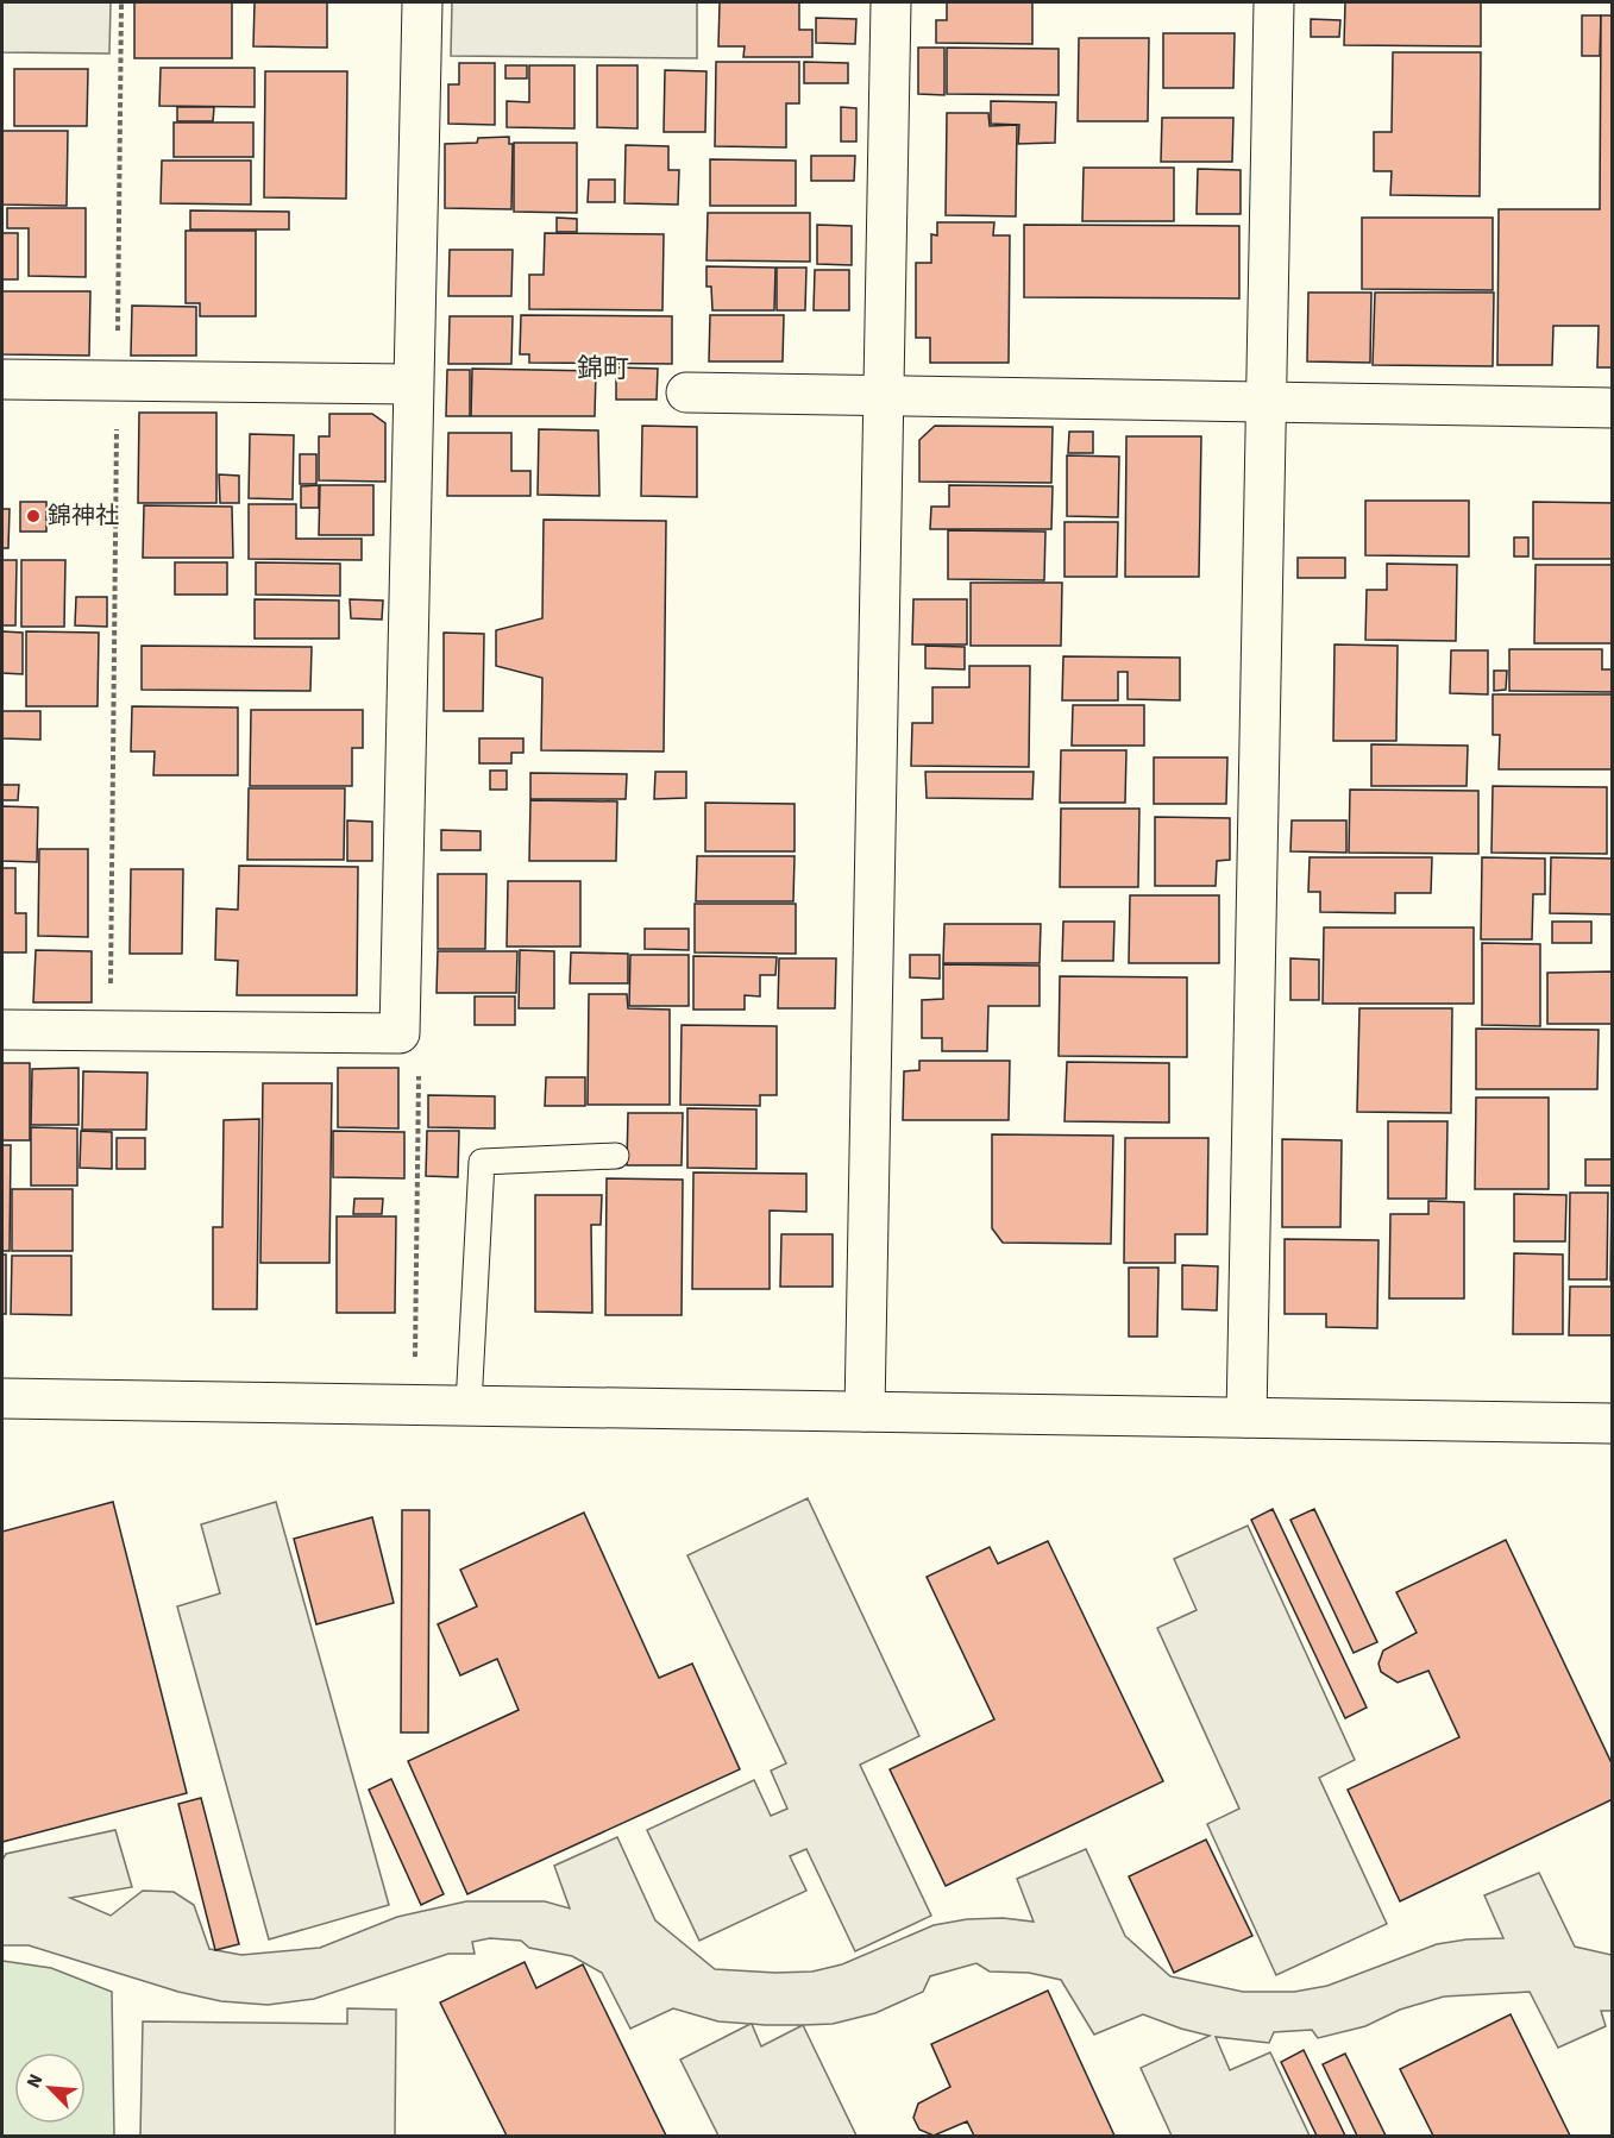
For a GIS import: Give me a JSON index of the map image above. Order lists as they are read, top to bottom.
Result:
{
  "districts": ["錦町"],
  "places": ["錦神社"],
  "north": "top left"
}
